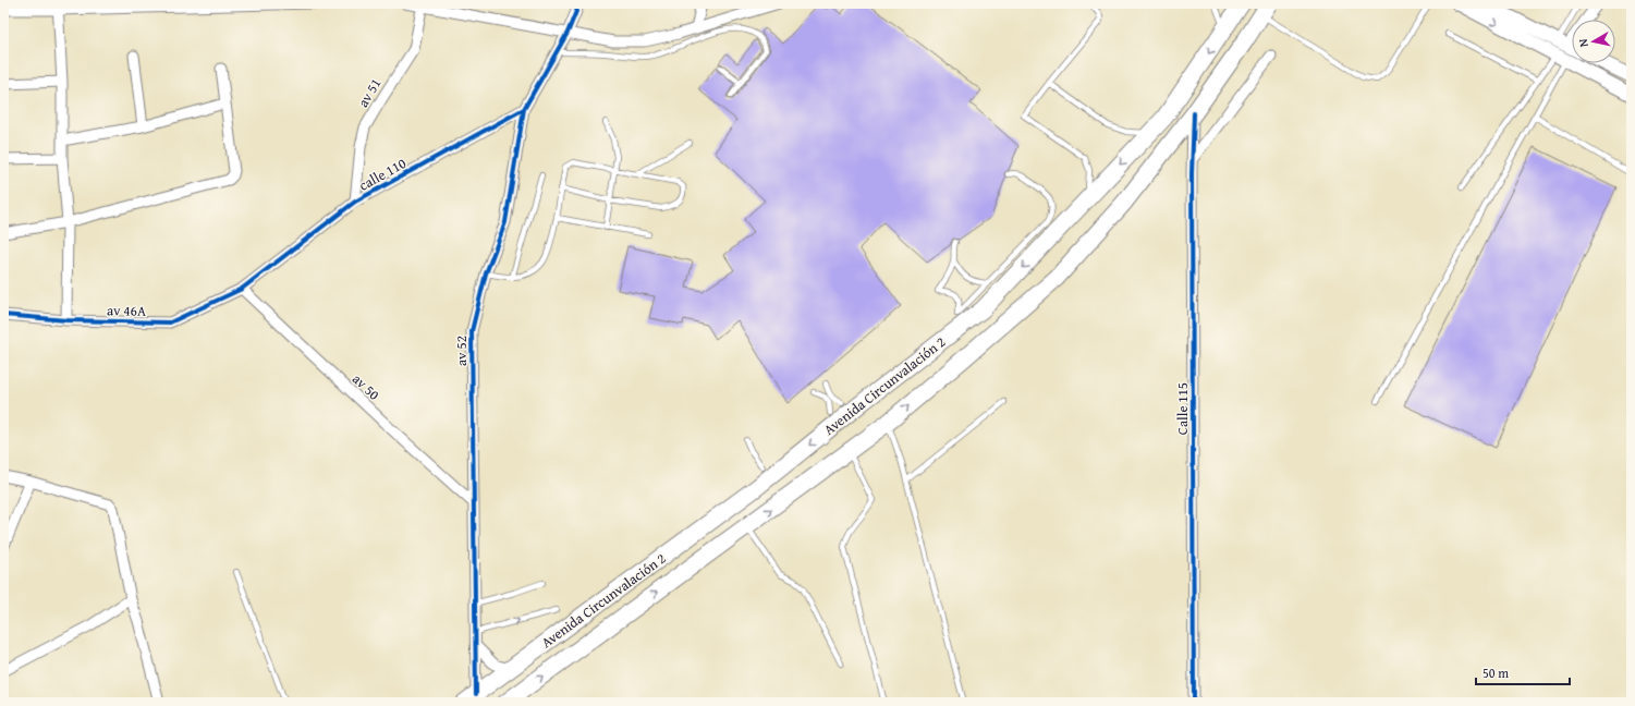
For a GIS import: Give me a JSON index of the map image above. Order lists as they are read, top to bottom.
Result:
{
  "streets": {
    "highway": ["Avenida Circunvalación 2"],
    "street": [
      "av 51",
      "calle 110",
      "av 46A",
      "av 52",
      "av 50",
      "Calle 115"
    ]
  },
  "crossings": [
    ["av 51", "calle 110"],
    ["calle 110", "av 46A"],
    ["calle 110", "av 52"],
    ["calle 110", "av 50"],
    ["av 46A", "av 50"],
    ["av 52", "Avenida Circunvalación 2"],
    ["av 52", "av 50"],
    ["Avenida Circunvalación 2", "Calle 115"]
  ],
  "scale_bar": "50 m",
  "north": "left"
}
